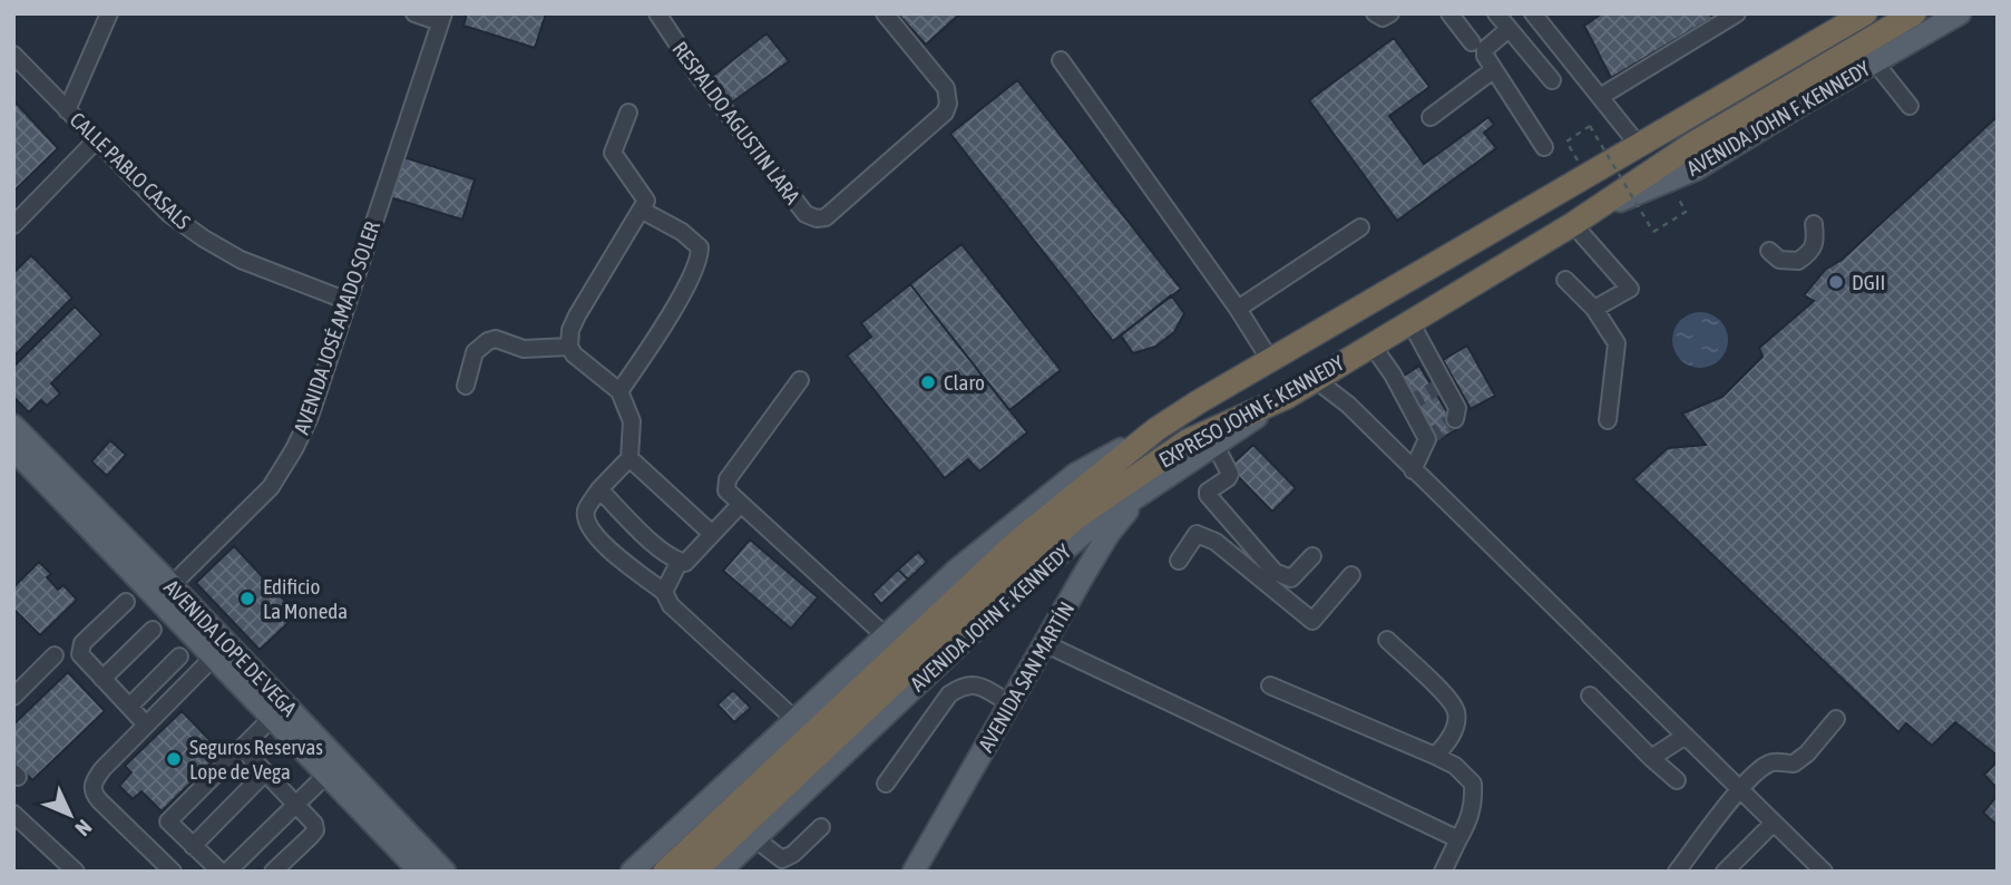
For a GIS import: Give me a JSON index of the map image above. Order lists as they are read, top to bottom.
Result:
{
  "streets": {
    "highway": ["EXPRESO JOHN F. KENNEDY"],
    "main road": ["AVENIDA JOHN F. KENNEDY", "AVENIDA LOPE DE VEGA", "AVENIDA SAN MARTÍN"],
    "street": ["RESPALDO AGUSTIN LARA", "CALLE PABLO CASALS", "AVENIDA JOSÉ AMADO SOLER"]
  },
  "crossings": [
    ["AVENIDA JOHN F. KENNEDY", "EXPRESO JOHN F. KENNEDY"],
    ["AVENIDA JOHN F. KENNEDY", "AVENIDA SAN MARTÍN"],
    ["CALLE PABLO CASALS", "AVENIDA JOSÉ AMADO SOLER"],
    ["AVENIDA JOSÉ AMADO SOLER", "AVENIDA LOPE DE VEGA"]
  ],
  "places": [
    "DGII",
    "Claro",
    "Edificio La Moneda",
    "Seguros Reservas Lope de Vega"
  ],
  "north": "bottom right"
}
